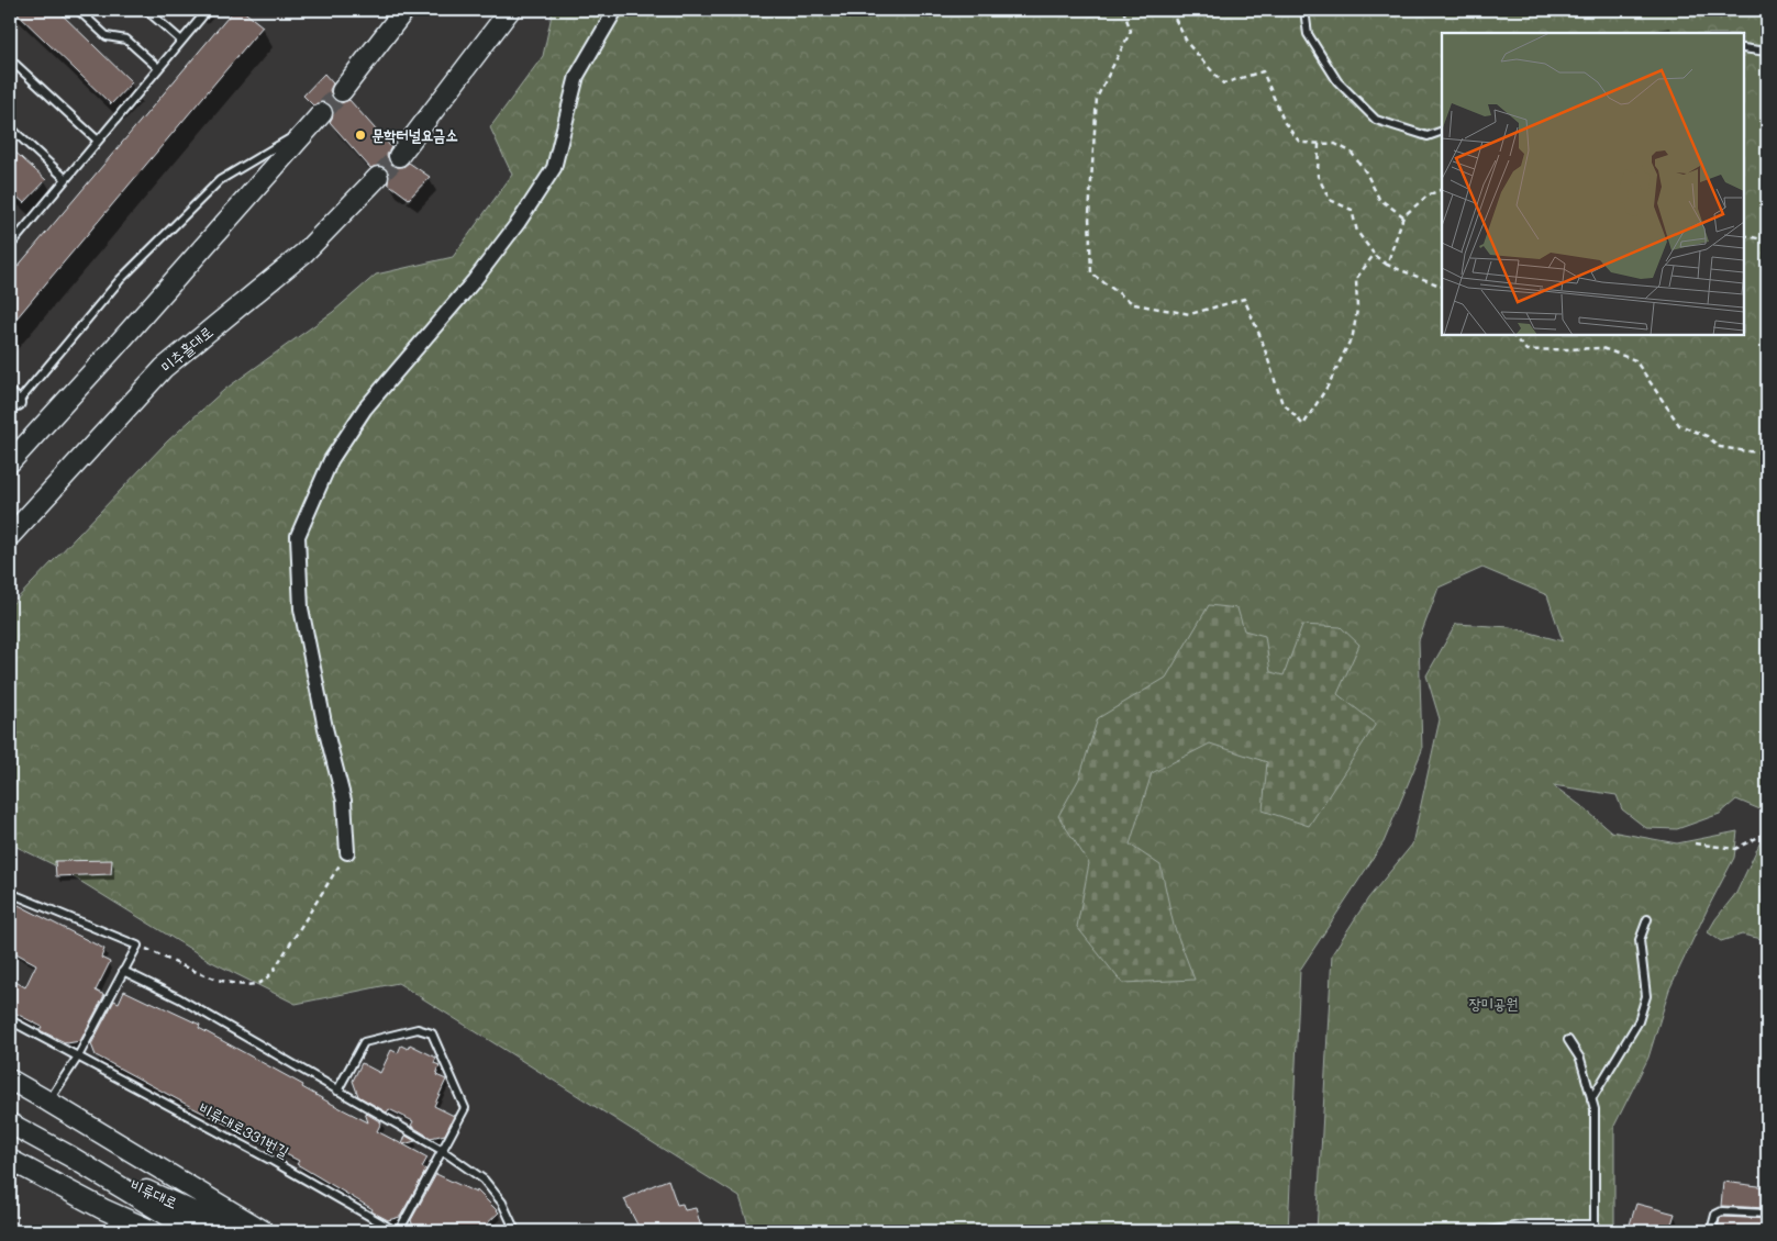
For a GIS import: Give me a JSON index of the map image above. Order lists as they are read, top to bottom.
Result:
{
  "streets": {
    "main road": ["미추홀대로", "비류대로"],
    "lane": ["비류대로331번길"]
  },
  "parks": ["장미공원"],
  "places": ["문학터널요금소"]
}
